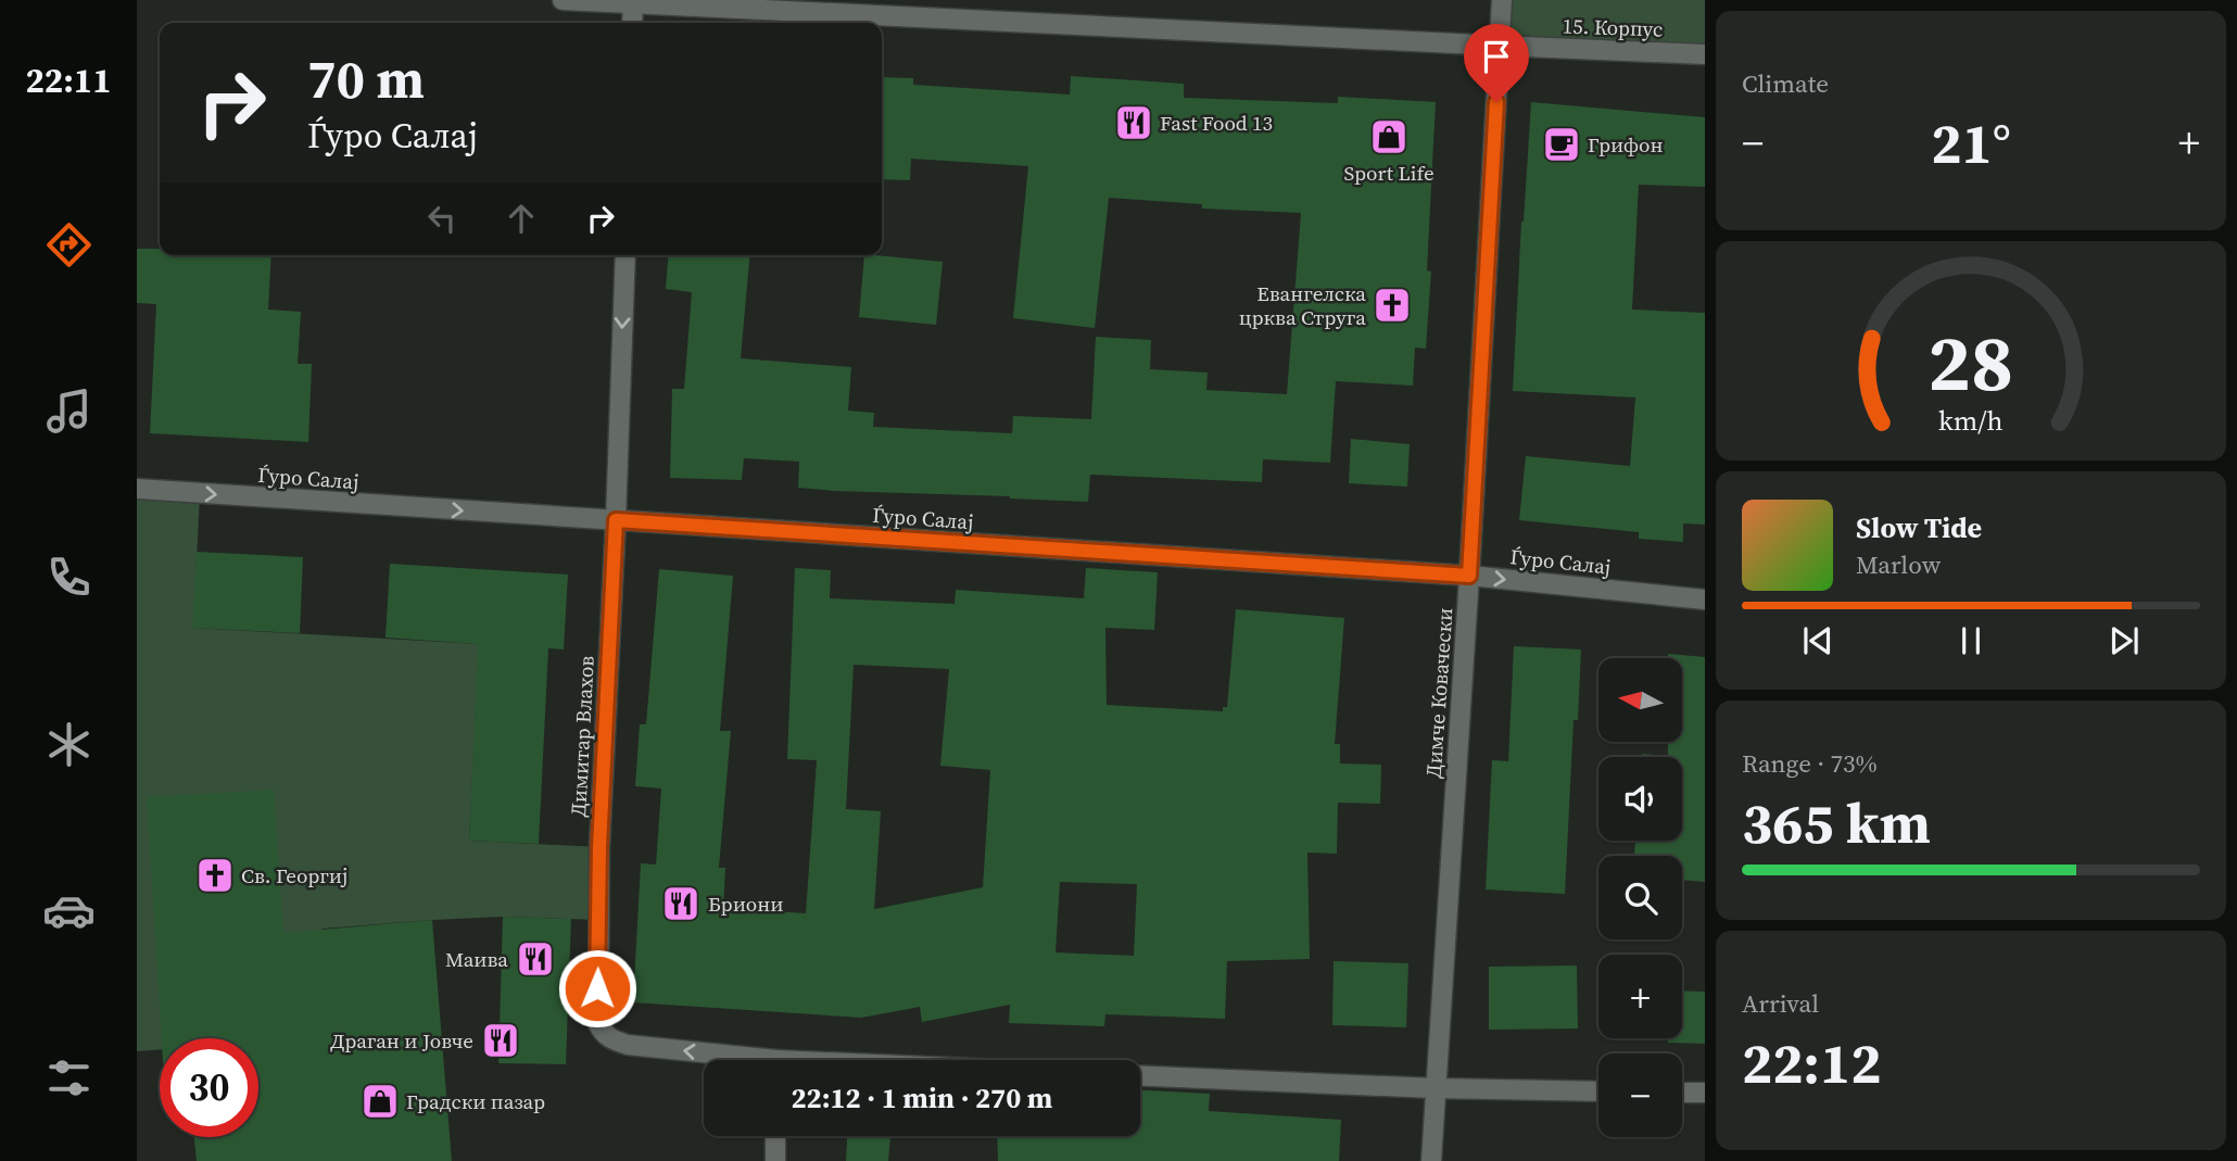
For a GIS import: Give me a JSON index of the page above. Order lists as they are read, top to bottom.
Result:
{
  "streets": {
    "street": [
      "15. Корпус",
      "Ѓуро Салај",
      "Димче Ковачески",
      "Димитар Влахов"
    ]
  },
  "crossings": [
    ["15. Корпус", "Димче Ковачески"],
    ["Ѓуро Салај", "Димче Ковачески"],
    ["Ѓуро Салај", "Димитар Влахов"]
  ],
  "one_way": ["Ѓуро Салај"],
  "places": {
    "restaurant": [
      "Fast Food 13",
      "Бриони",
      "Маива",
      "Драган и Јовче"
    ],
    "shop": ["Sport Life", "Градски пазар"],
    "cafe": ["Грифон"],
    "church": ["Евангелска црква Струга", "Св. Георгиј"]
  },
  "north": "left",
  "page": {
    "tabs": "22:11",
    "tile": [
      "Climate",
      ["Range · 73%", "365 km"],
      ["Arrival", "22:12"]
    ],
    "turn": ["70 m", "Ѓуро Салај"],
    "heat": ["−", "21°", "+"],
    "song": ["Slow Tide", "Marlow"],
    "map_buttons": ["+", "−"],
    "limit": "30",
    "trip": "22:12 · 1 min · 270 m",
    "gauge": ["28", "km/h"]
  }
}
